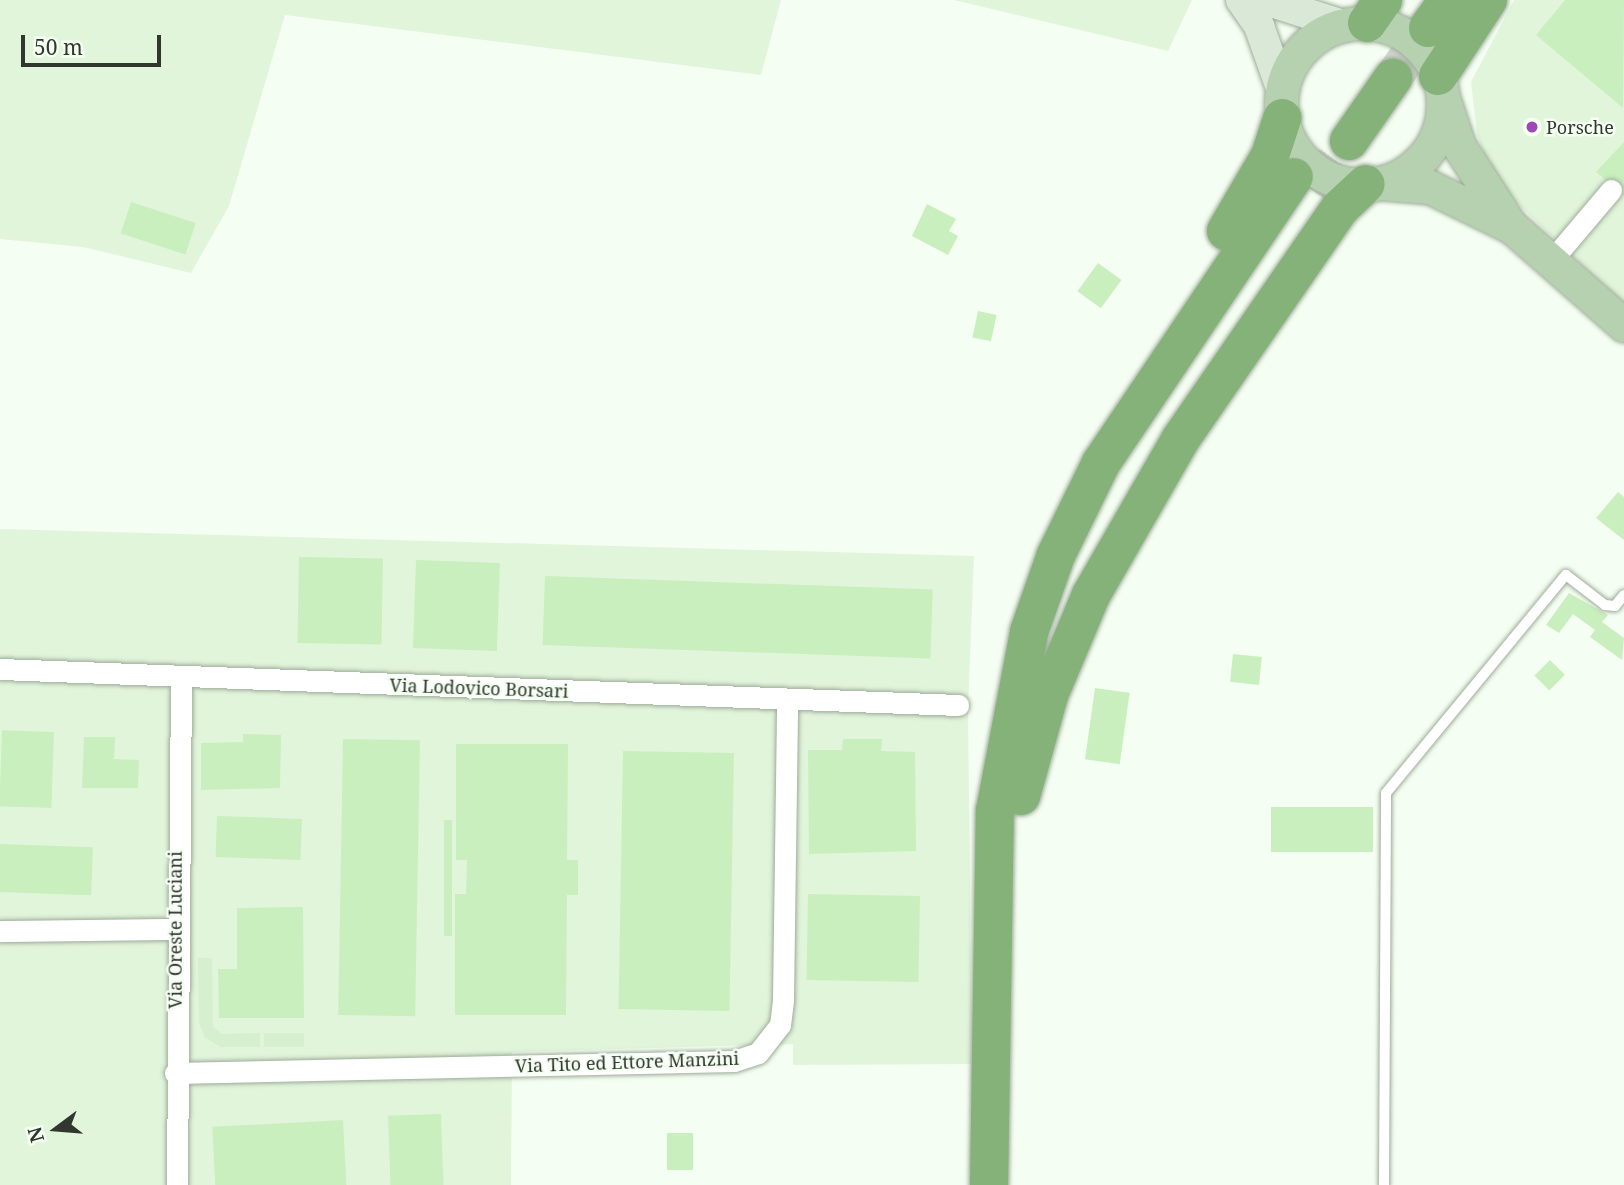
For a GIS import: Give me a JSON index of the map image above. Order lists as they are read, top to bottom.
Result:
{
  "streets": {
    "street": ["Via Lodovico Borsari", "Via Oreste Luciani", "Via Tito ed Ettore Manzini"]
  },
  "crossings": [
    ["Via Lodovico Borsari", "Via Oreste Luciani"],
    ["Via Lodovico Borsari", "Via Tito ed Ettore Manzini"],
    ["Via Oreste Luciani", "Via Tito ed Ettore Manzini"]
  ],
  "places": ["Porsche"],
  "scale_bar": "50 m",
  "north": "left"
}
